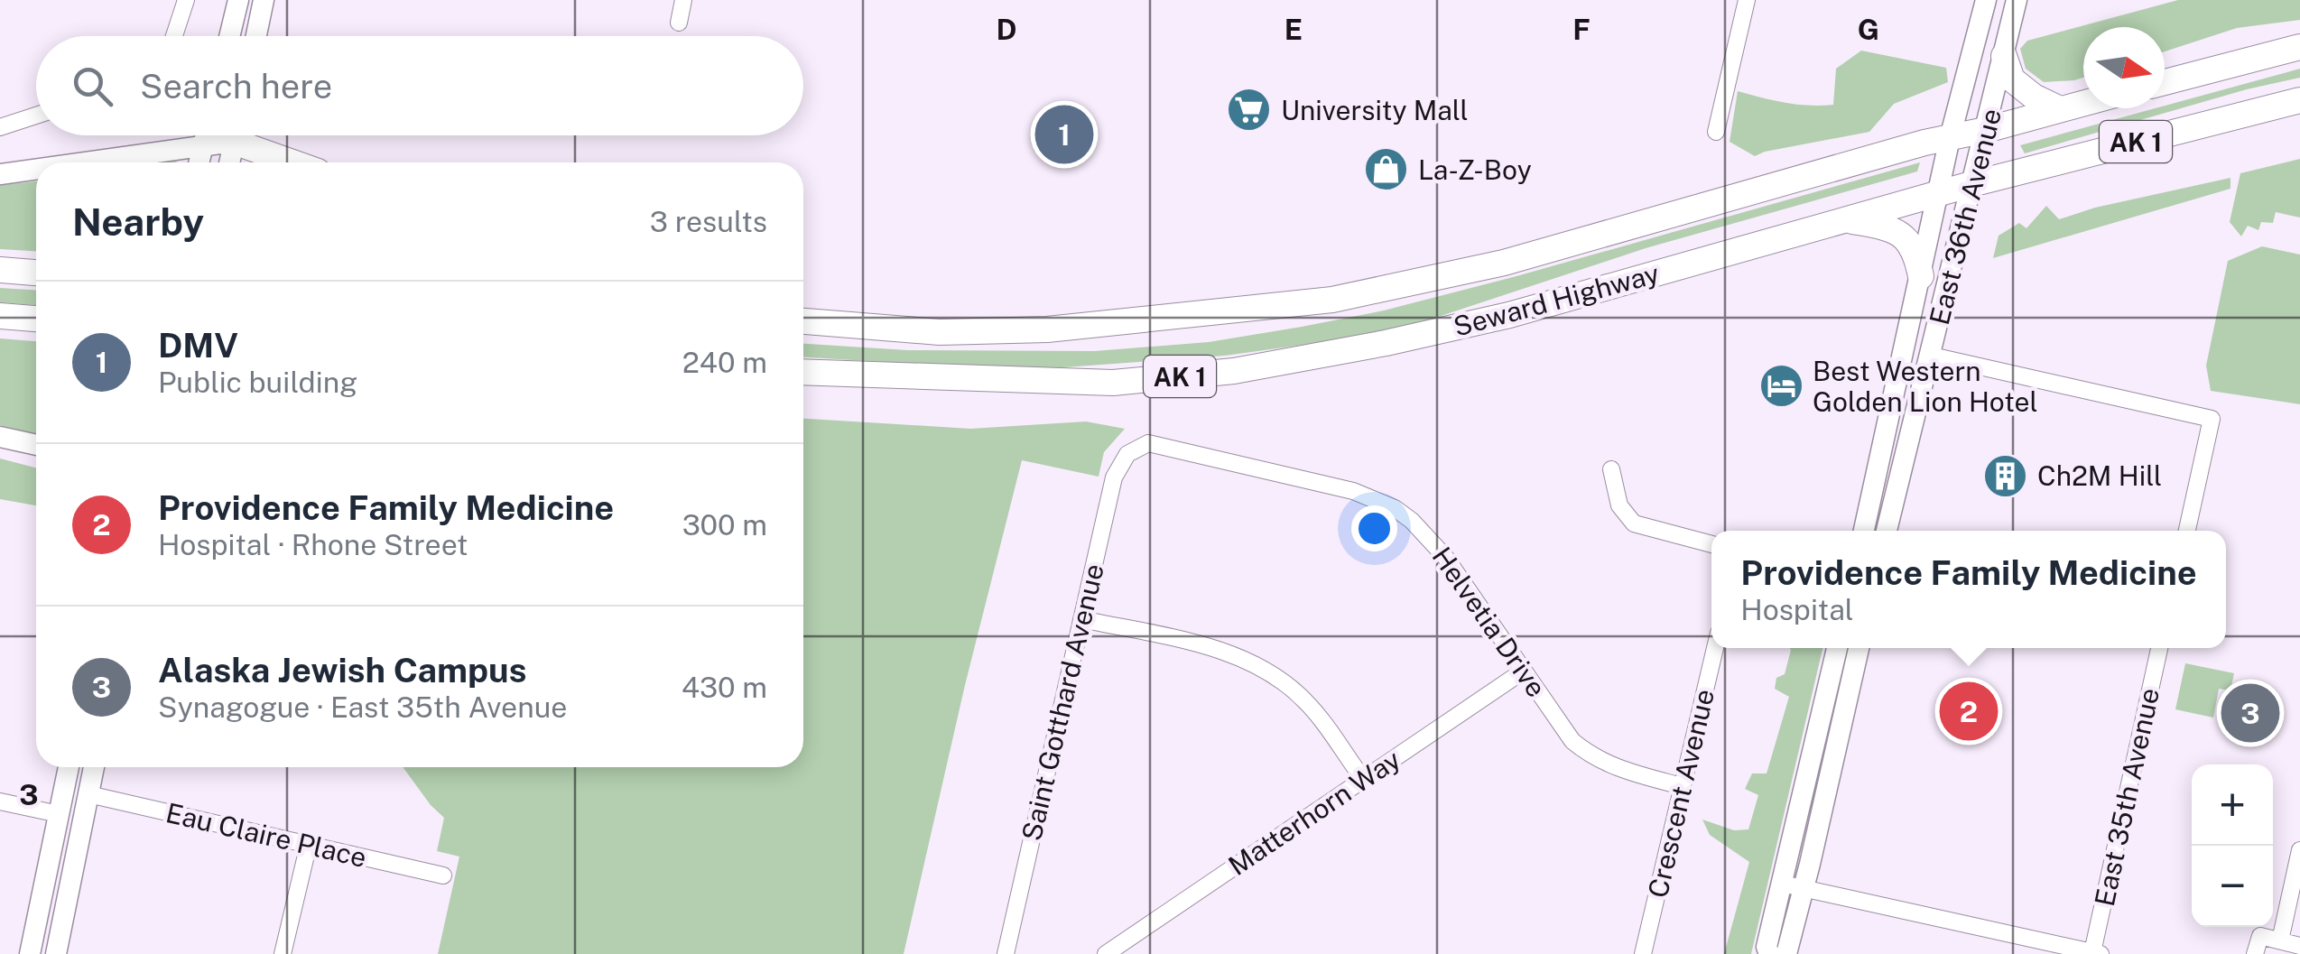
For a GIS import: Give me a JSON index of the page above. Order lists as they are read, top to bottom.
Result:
{
  "streets": {
    "highway": ["AK 1", "Seward Highway"],
    "main road": ["East 36th Avenue"],
    "street": [
      "Helvetia Drive",
      "Saint Gotthard Avenue",
      "Crescent Avenue",
      "East 35th Avenue",
      "Matterhorn Way",
      "Eau Claire Place"
    ]
  },
  "crossings": [
    ["East 36th Avenue", "Seward Highway"],
    ["Helvetia Drive", "Saint Gotthard Avenue"],
    ["Helvetia Drive", "Crescent Avenue"],
    ["Helvetia Drive", "Matterhorn Way"]
  ],
  "places": {
    "supermarket": ["University Mall"],
    "shop": ["La-Z-Boy"],
    "hotel": ["Best Western Golden Lion Hotel"],
    "building": ["Ch2M Hill"]
  },
  "north": "right",
  "page": {
    "search": "Search here",
    "pins": ["1", "2", "3"],
    "heading": ["Nearby", "3 results"],
    "list": [
      {
        "mark": "1",
        "name": "DMV",
        "note": "Public building",
        "value": "240 m"
      },
      {
        "mark": "2",
        "name": "Providence Family Medicine",
        "note": "Hospital · Rhone Street",
        "value": "300 m"
      },
      {
        "mark": "3",
        "name": "Alaska Jewish Campus",
        "note": "Synagogue · East 35th Avenue",
        "value": "430 m"
      }
    ],
    "popup": ["Providence Family Medicine", "Hospital"],
    "map_buttons": ["+", "−"]
  },
  "grid": {
    "columns": [
      "D",
      "E",
      "F",
      "G"
    ],
    "rows": ["3"]
  }
}
